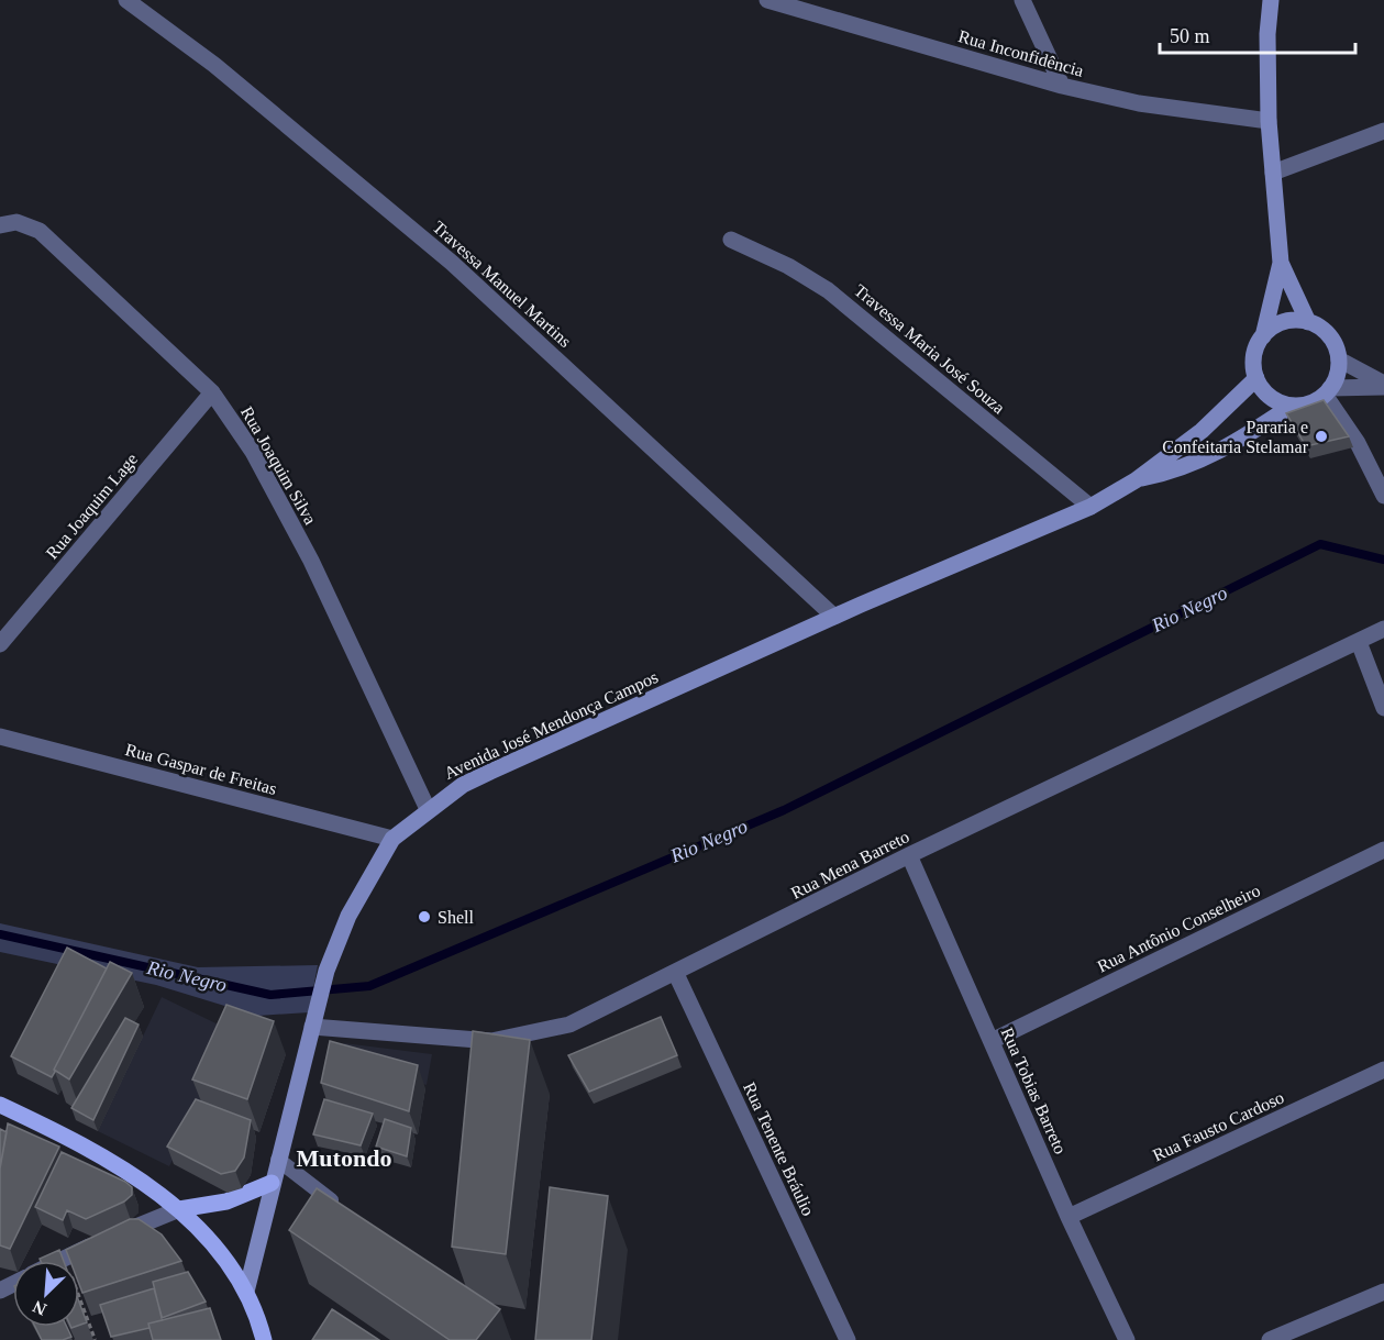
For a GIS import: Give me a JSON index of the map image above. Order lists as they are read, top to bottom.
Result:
{
  "streets": {
    "main road": ["Avenida José Mendonça Campos"],
    "street": [
      "Rua Inconfidência",
      "Travessa Manuel Martins",
      "Travessa Maria José Souza",
      "Rua Joaquim Silva",
      "Rua Joaquim Lage",
      "Rua Gaspar de Freitas",
      "Rua Mena Barreto",
      "Rua Antônio Conselheiro",
      "Rua Tobias Barreto",
      "Rua Fausto Cardoso",
      "Rua Tenente Bráulio"
    ]
  },
  "crossings": [
    ["Travessa Manuel Martins", "Avenida José Mendonça Campos"],
    ["Travessa Maria José Souza", "Avenida José Mendonça Campos"],
    ["Rua Joaquim Silva", "Rua Joaquim Lage"],
    ["Rua Joaquim Silva", "Avenida José Mendonça Campos"],
    ["Avenida José Mendonça Campos", "Rua Gaspar de Freitas"],
    ["Avenida José Mendonça Campos", "Rua Mena Barreto"],
    ["Rua Mena Barreto", "Rua Tobias Barreto"],
    ["Rua Mena Barreto", "Rua Tenente Bráulio"],
    ["Rua Antônio Conselheiro", "Rua Tobias Barreto"],
    ["Rua Tobias Barreto", "Rua Fausto Cardoso"]
  ],
  "districts": ["Mutondo"],
  "water": ["Rio Negro"],
  "places": ["Pararia e Confeitaria Stelamar", "Shell"],
  "scale_bar": "50 m",
  "north": "bottom left"
}
